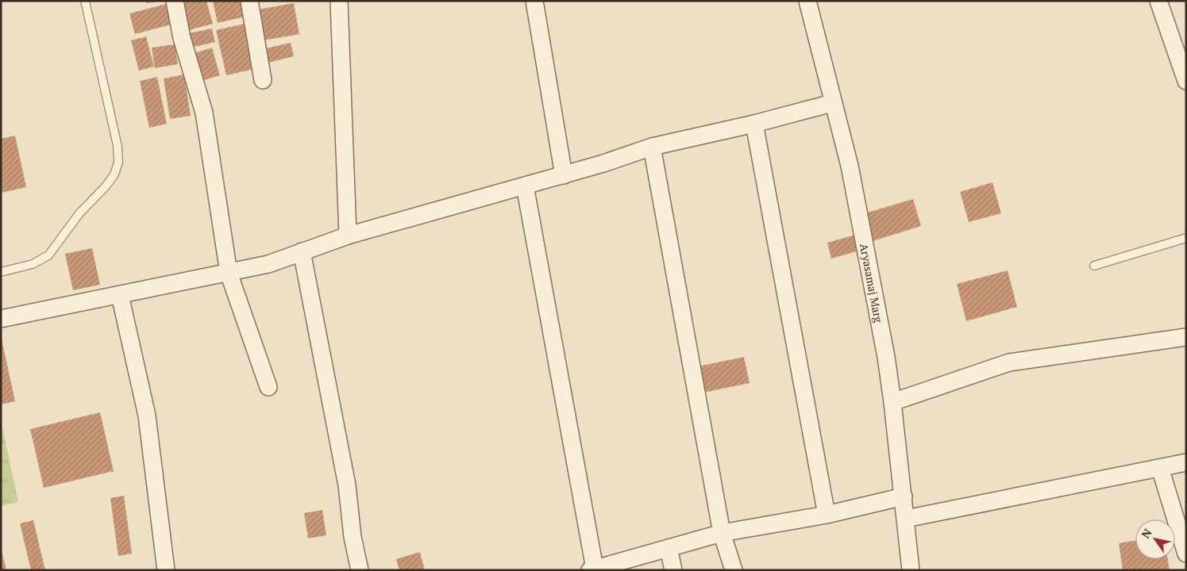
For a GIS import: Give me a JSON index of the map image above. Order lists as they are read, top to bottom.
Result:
{
  "streets": {
    "street": ["Aryasamaj Marg"]
  },
  "north": "top left"
}
